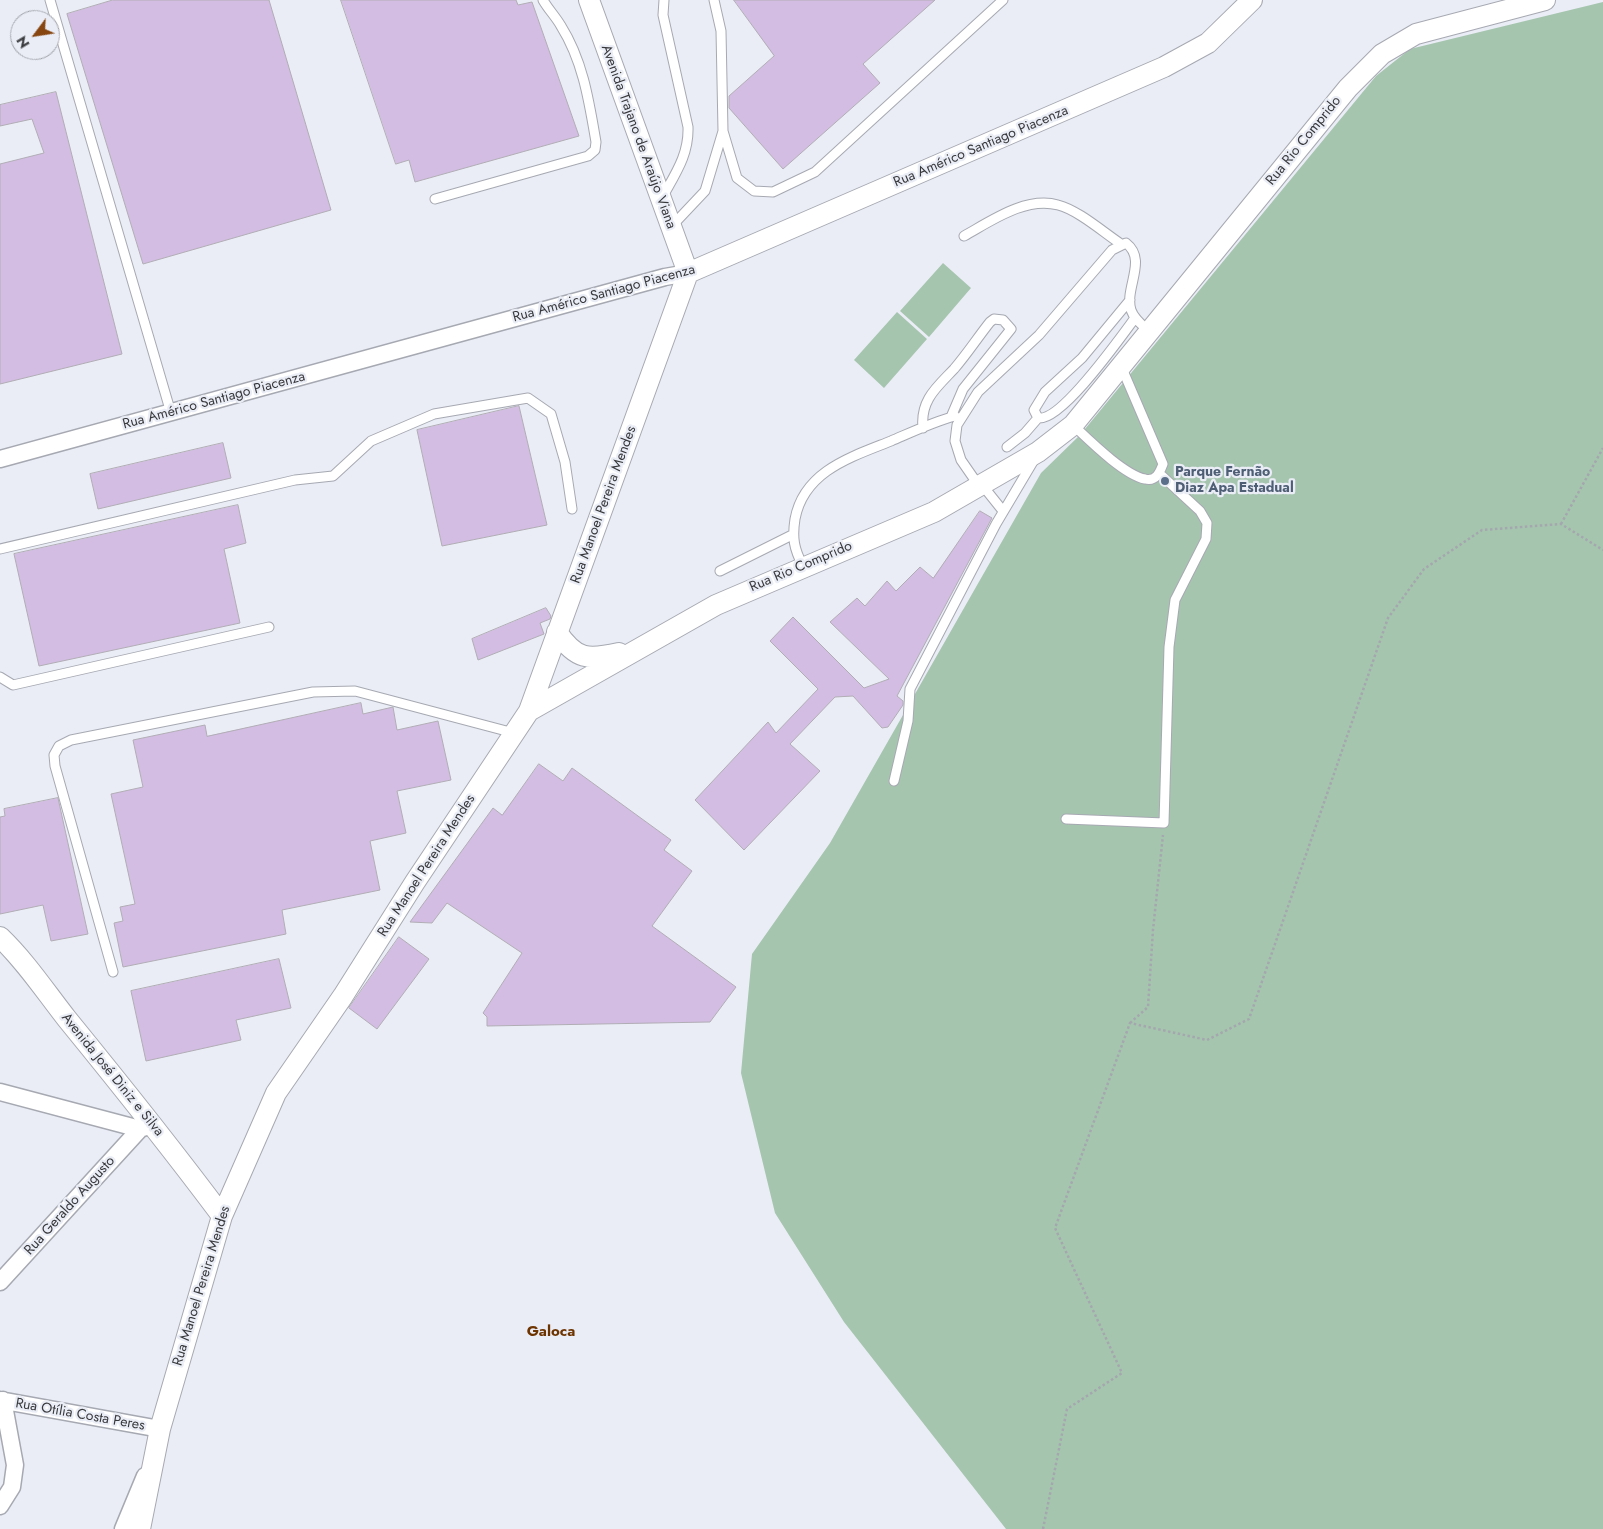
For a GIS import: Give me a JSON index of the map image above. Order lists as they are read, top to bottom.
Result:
{
  "streets": {
    "street": [
      "Avenida Trajano de Araújo Viana",
      "Rua Rio Comprido",
      "Rua Américo Santiago Piacenza",
      "Rua Manoel Pereira Mendes",
      "Avenida José Diniz e Silva",
      "Rua Geraldo Augusto",
      "Rua Otília Costa Peres"
    ]
  },
  "crossings": [
    ["Avenida Trajano de Araújo Viana", "Rua Américo Santiago Piacenza"],
    ["Avenida Trajano de Araújo Viana", "Rua Manoel Pereira Mendes"],
    ["Rua Rio Comprido", "Rua Manoel Pereira Mendes"],
    ["Rua Américo Santiago Piacenza", "Rua Manoel Pereira Mendes"],
    ["Rua Manoel Pereira Mendes", "Avenida José Diniz e Silva"],
    ["Rua Manoel Pereira Mendes", "Rua Otília Costa Peres"],
    ["Avenida José Diniz e Silva", "Rua Geraldo Augusto"]
  ],
  "districts": ["Galoca"],
  "places": ["Parque Fernão Diaz Apa Estadual"],
  "north": "bottom left"
}
